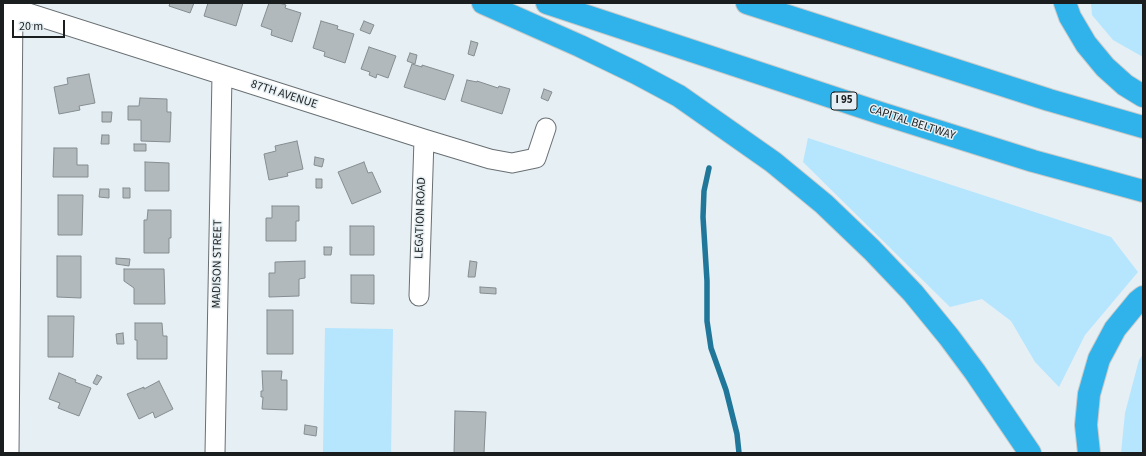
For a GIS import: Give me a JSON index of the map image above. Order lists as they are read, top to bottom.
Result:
{
  "streets": {
    "highway": ["I 95", "CAPITAL BELTWAY"],
    "street": ["87TH AVENUE", "LEGATION ROAD", "MADISON STREET"]
  },
  "crossings": [
    ["87TH AVENUE", "LEGATION ROAD"],
    ["87TH AVENUE", "MADISON STREET"]
  ],
  "scale_bar": "20 m"
}
